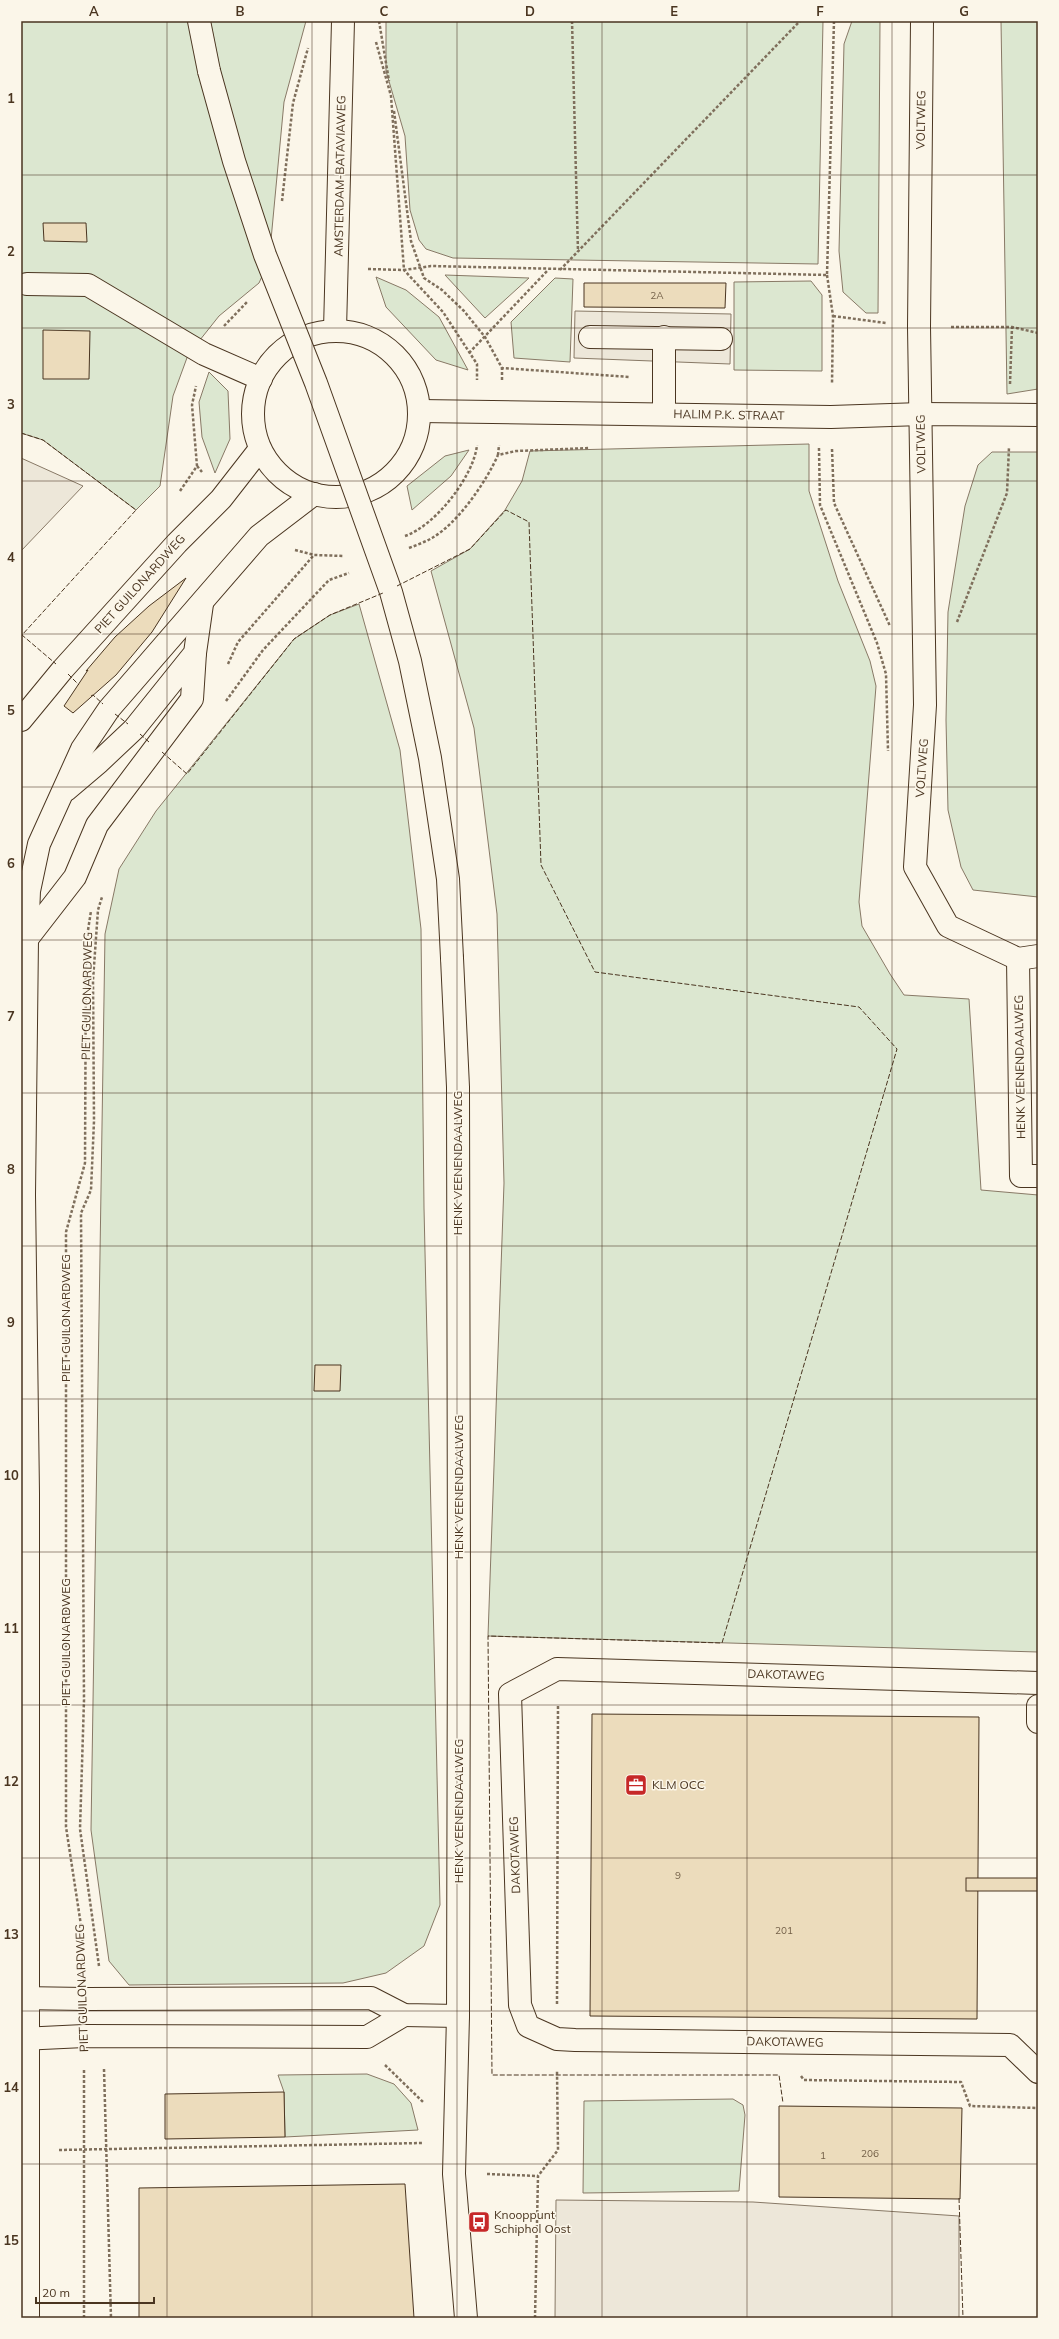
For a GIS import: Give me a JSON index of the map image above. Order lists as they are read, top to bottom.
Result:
{
  "streets": {
    "street": [
      "VOLTWEG",
      "AMSTERDAM-BATAVIAWEG",
      "HALIM P.K. STRAAT",
      "PIET GUILONARDWEG",
      "HENK VEENENDAALWEG",
      "DAKOTAWEG"
    ]
  },
  "crossings": [
    ["VOLTWEG", "HALIM P.K. STRAAT"],
    ["VOLTWEG", "HENK VEENENDAALWEG"]
  ],
  "places": {
    "office": ["KLM OCC"],
    "bus stop": ["Knooppunt Schiphol Oost"]
  },
  "house_numbers": [
    "2A",
    "9",
    "201",
    "206",
    "1"
  ],
  "scale_bar": "20 m",
  "grid": {
    "columns": [
      "A",
      "B",
      "C",
      "D",
      "E",
      "F",
      "G"
    ],
    "rows": [
      "1",
      "2",
      "3",
      "4",
      "5",
      "6",
      "7",
      "8",
      "9",
      "10",
      "11",
      "12",
      "13",
      "14",
      "15"
    ]
  }
}
